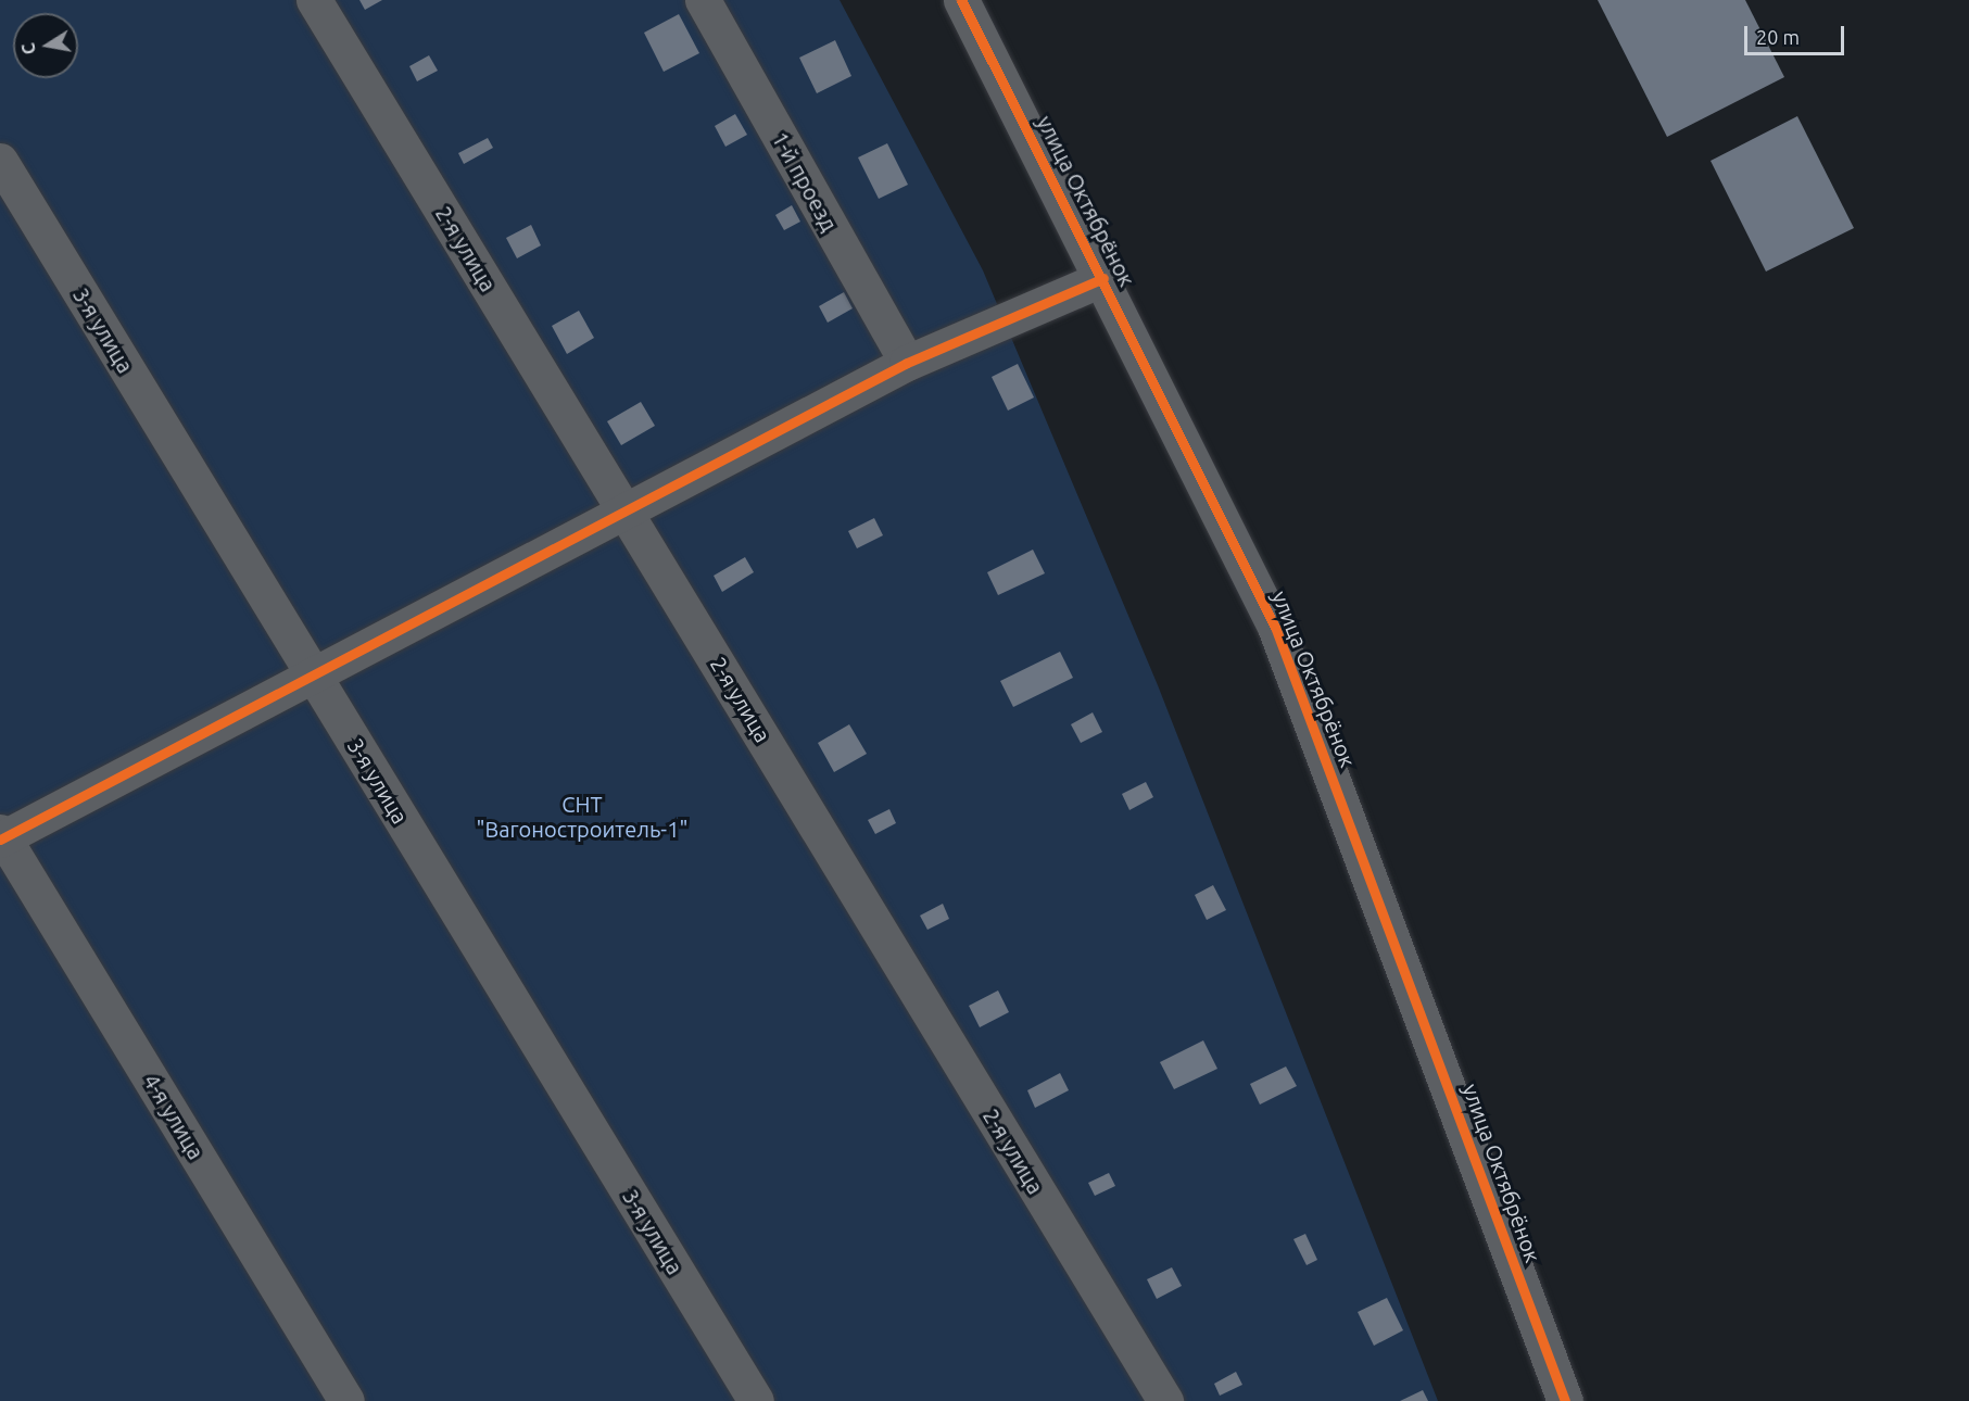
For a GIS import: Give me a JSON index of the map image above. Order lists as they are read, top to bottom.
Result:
{
  "streets": {
    "street": [
      "1-й проезд",
      "улица Октябрёнок",
      "2-я улица",
      "3-я улица",
      "4-я улица"
    ]
  },
  "parks": ["СНТ \"Вагоностроитель-1\""],
  "scale_bar": "20 m",
  "north": "left"
}
